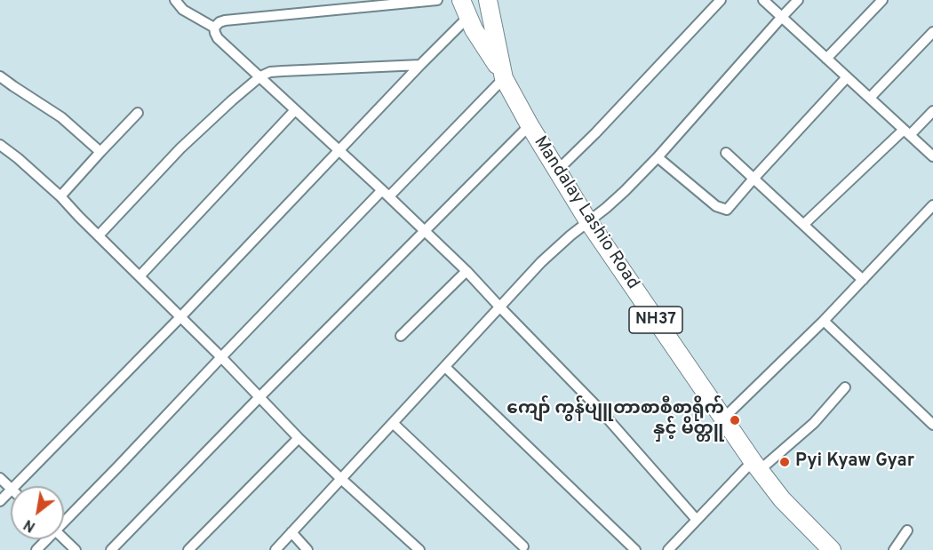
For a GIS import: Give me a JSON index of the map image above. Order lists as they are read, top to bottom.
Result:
{
  "streets": {
    "highway": ["Mandalay Lashio Road", "NH37"]
  },
  "crossings": [
    ["Mandalay Lashio Road", "NH37"]
  ],
  "places": ["ကျော် ကွန်ပျူတာစာစီစာရိုက် နှင့် မိတ္တူ", "Pyi Kyaw Gyar"],
  "north": "bottom left"
}
